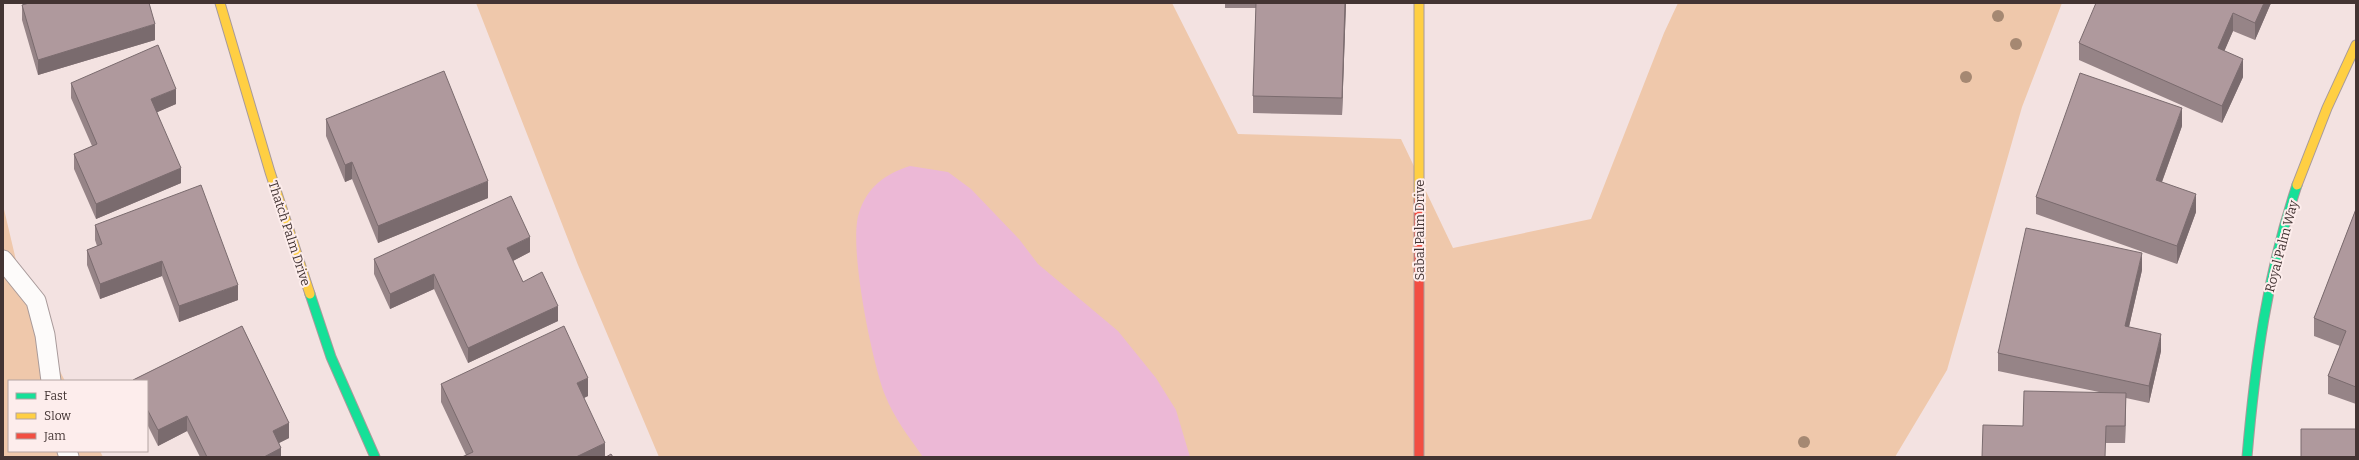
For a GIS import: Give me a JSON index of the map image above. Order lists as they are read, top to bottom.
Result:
{
  "streets": {
    "street": ["Sabal Palm Drive", "Thatch Palm Drive", "Royal Palm Way"]
  },
  "legend": ["Fast", "Slow", "Jam"]
}
